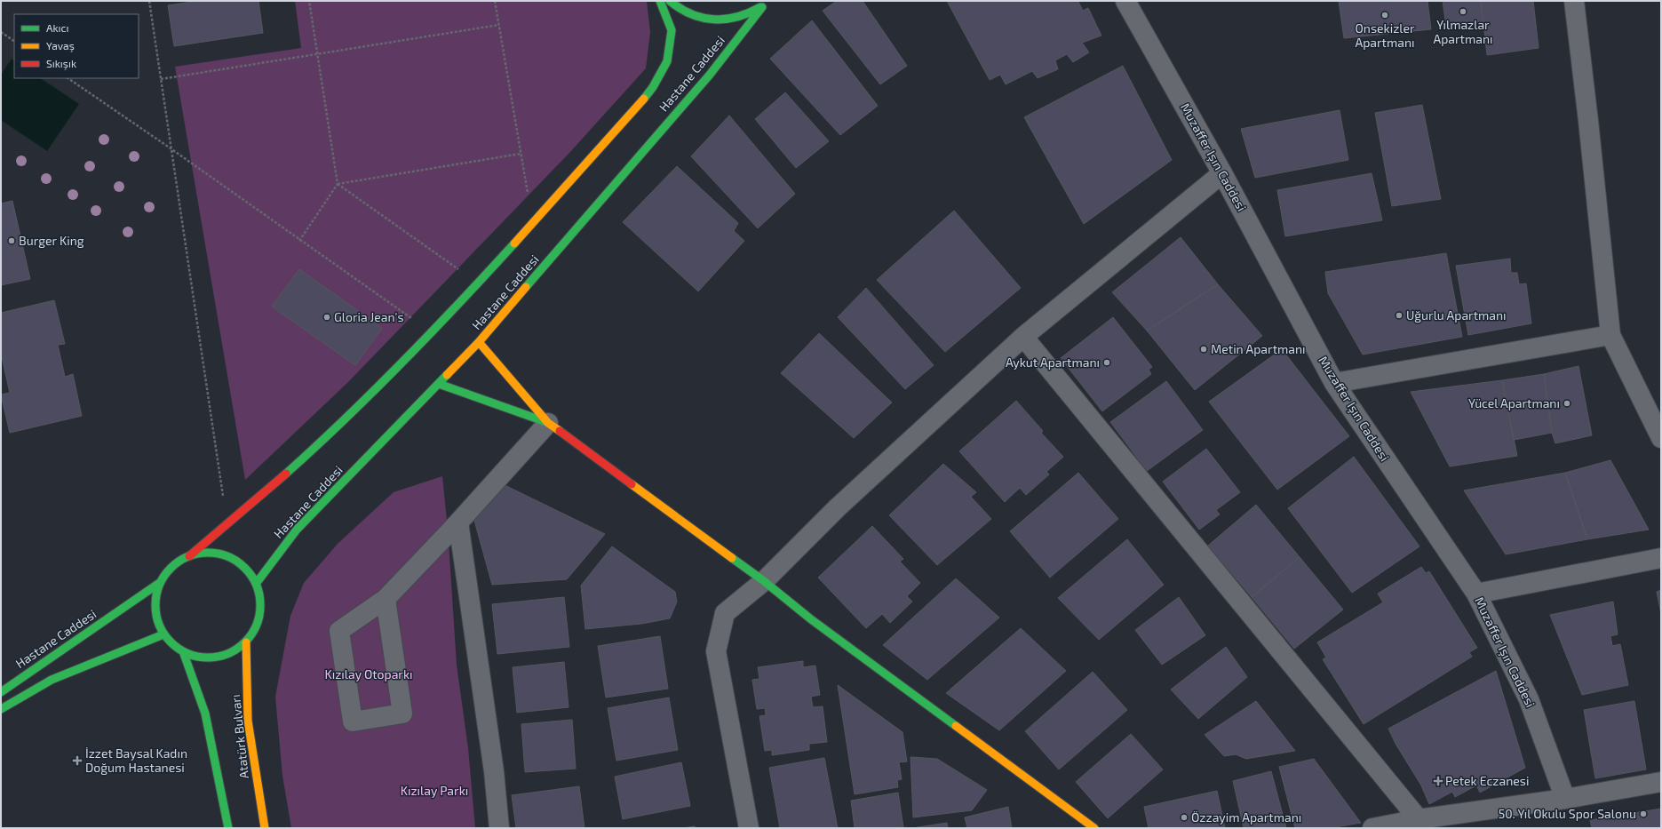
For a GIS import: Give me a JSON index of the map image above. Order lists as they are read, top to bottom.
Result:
{
  "streets": {
    "main road": ["Hastane Caddesi", "Atatürk Bulvarı"],
    "street": ["Muzaffer Işın Caddesi"]
  },
  "crossings": [
    ["Hastane Caddesi", "Atatürk Bulvarı"]
  ],
  "parks": ["Kızılay Otoparkı", "Kızılay Parkı"],
  "places": {
    "other": [
      "Yılmazlar Apartmanı",
      "Onsekizler Apartmanı",
      "Burger King",
      "Uğurlu Apartmanı",
      "Gloria Jean's",
      "Metin Apartmanı",
      "Aykut Apartmanı",
      "Yücel Apartmanı",
      "50. Yıl Okulu Spor Salonu",
      "Özzayim Apartmanı"
    ],
    "health": ["İzzet Baysal Kadın Doğum Hastanesi", "Petek Eczanesi"]
  },
  "legend": ["Akıcı", "Yavaş", "Sıkışık"]
}
